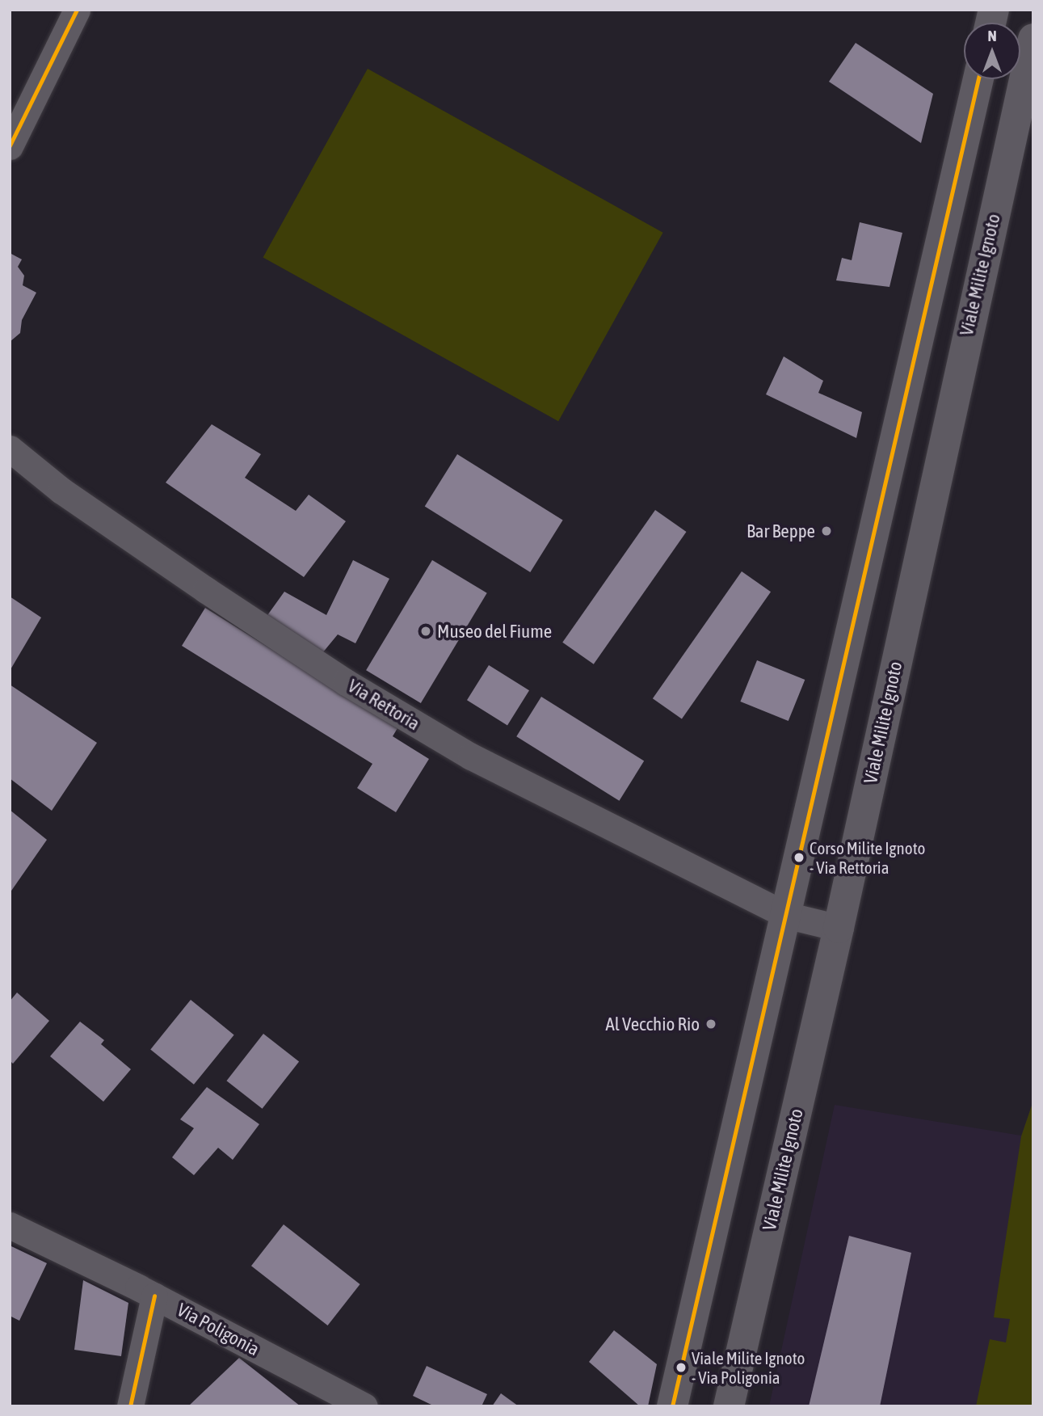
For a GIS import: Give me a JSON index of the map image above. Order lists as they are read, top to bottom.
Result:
{
  "streets": {
    "main road": ["Viale Milite Ignoto"],
    "street": ["Via Rettoria", "Via Poligonia"]
  },
  "crossings": [
    ["Viale Milite Ignoto", "Via Rettoria"]
  ],
  "places": [
    "Bar Beppe",
    "Museo del Fiume",
    "Corso Milite Ignoto - Via Rettoria",
    "Al Vecchio Rio",
    "Viale Milite Ignoto - Via Poligonia"
  ],
  "north": "top"
}
